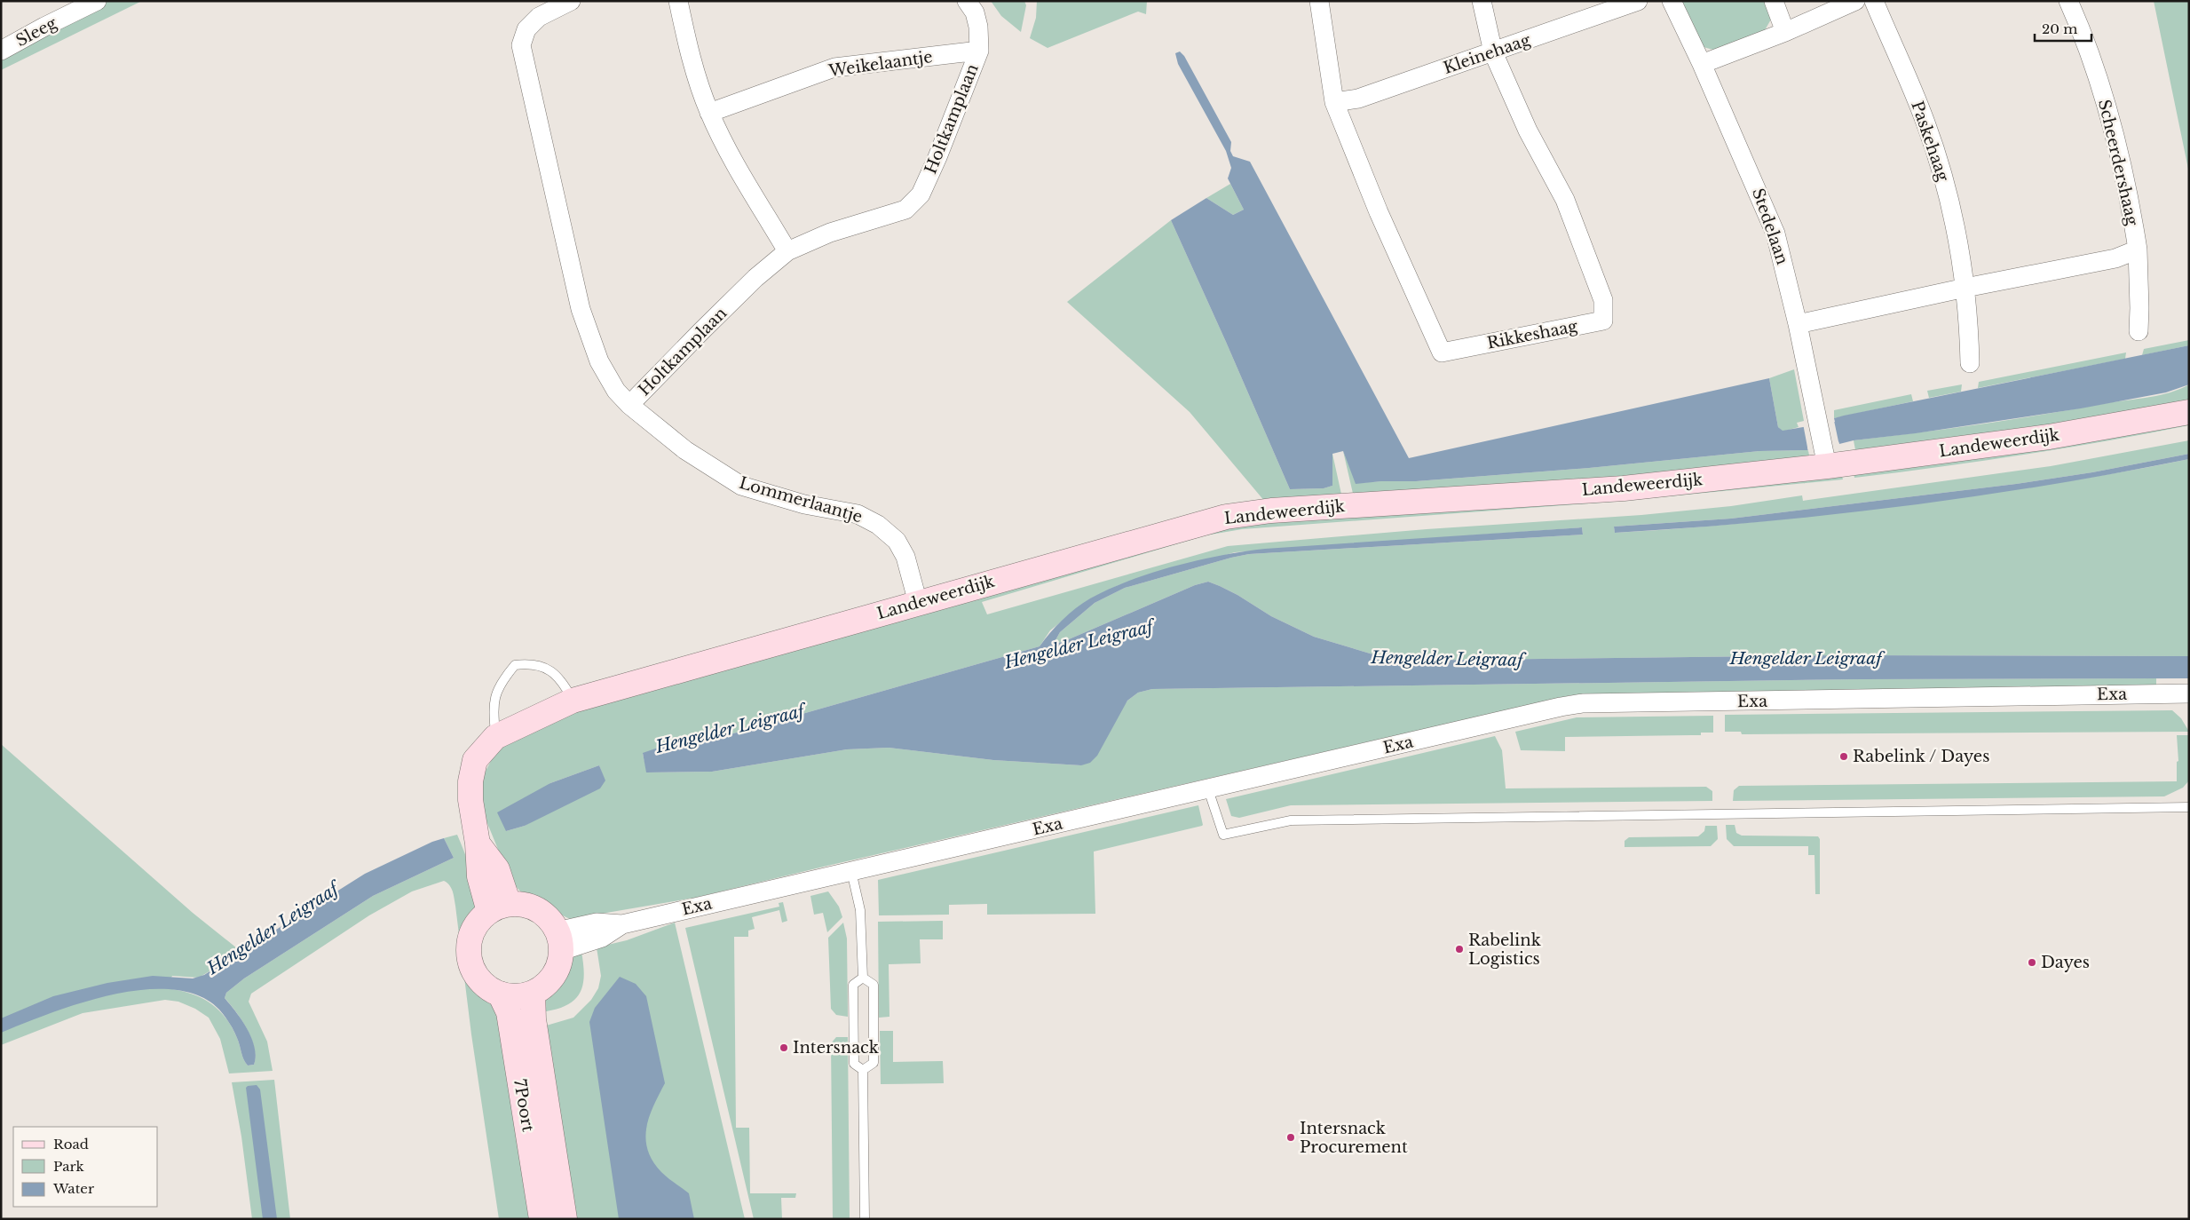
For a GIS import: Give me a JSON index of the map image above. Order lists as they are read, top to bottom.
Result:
{
  "streets": {
    "street": [
      "Sleeg",
      "Kleinehaag",
      "Weikelaantje",
      "Holtkamplaan",
      "Paskehaag",
      "Scheerdershaag",
      "Stedelaan",
      "Rikkeshaag",
      "Landeweerdijk",
      "Lommerlaantje",
      "Exa",
      "7Poort"
    ]
  },
  "crossings": [
    ["Kleinehaag", "Rikkeshaag"],
    ["Weikelaantje", "Holtkamplaan"],
    ["Holtkamplaan", "Lommerlaantje"],
    ["Stedelaan", "Landeweerdijk"],
    ["Landeweerdijk", "Lommerlaantje"],
    ["Landeweerdijk", "Exa"],
    ["Landeweerdijk", "7Poort"],
    ["Exa", "7Poort"]
  ],
  "water": ["Hengelder Leigraaf"],
  "places": [
    "Rabelink / Dayes",
    "Rabelink Logistics",
    "Dayes",
    "Intersnack",
    "Intersnack Procurement"
  ],
  "legend": ["Road", "Park", "Water"],
  "scale_bar": "20 m"
}
